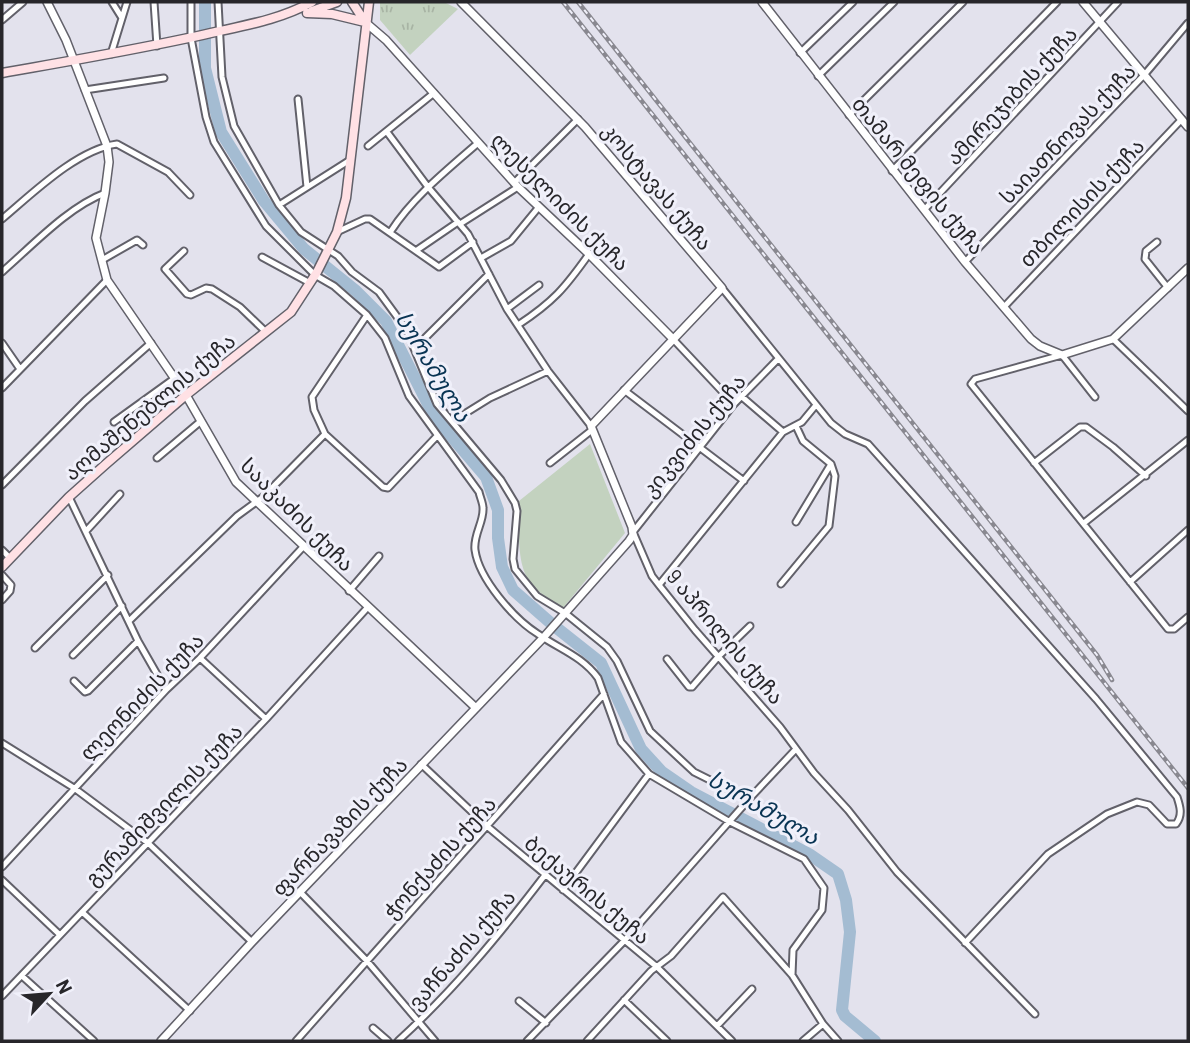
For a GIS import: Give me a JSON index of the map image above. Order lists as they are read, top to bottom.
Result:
{
  "streets": {
    "main road": ["აღმაშენებლის ქუჩა"],
    "street": [
      "ამირეჯიბის ქუჩა",
      "საიათნოვას ქუჩა",
      "თამარ მეფის ქუჩა",
      "კოსტავას ქუჩა",
      "ლესელიძის ქუჩა",
      "თბილისის ქუჩა",
      "კიკვიძის ქუჩა",
      "სააკაძის ქუჩა",
      "9 აპრილის ქუჩა",
      "ლეონიძის ქუჩა",
      "გურამიშვილის ქუჩა",
      "ფარნავაზის ქუჩა",
      "ჭონქაძის ქუჩა",
      "ბექაურის ქუჩა",
      "ვაჩნაძის ქუჩა"
    ]
  },
  "crossings": [
    ["ამირეჯიბის ქუჩა", "თამარ მეფის ქუჩა"],
    ["საიათნოვას ქუჩა", "თამარ მეფის ქუჩა"],
    ["თამარ მეფის ქუჩა", "თბილისის ქუჩა"],
    ["კოსტავას ქუჩა", "კიკვიძის ქუჩა"],
    ["კოსტავას ქუჩა", "9 აპრილის ქუჩა"],
    ["ლესელიძის ქუჩა", "კიკვიძის ქუჩა"],
    ["აღმაშენებლის ქუჩა", "სააკაძის ქუჩა"],
    ["კიკვიძის ქუჩა", "9 აპრილის ქუჩა"],
    ["სააკაძის ქუჩა", "ლეონიძის ქუჩა"],
    ["სააკაძის ქუჩა", "გურამიშვილის ქუჩა"],
    ["სააკაძის ქუჩა", "ფარნავაზის ქუჩა"],
    ["ლეონიძის ქუჩა", "გურამიშვილის ქუჩა"],
    ["გურამიშვილის ქუჩა", "ფარნავაზის ქუჩა"],
    ["ფარნავაზის ქუჩა", "ბექაურის ქუჩა"],
    ["ჭონქაძის ქუჩა", "ბექაურის ქუჩა"],
    ["ბექაურის ქუჩა", "ვაჩნაძის ქუჩა"]
  ],
  "water": ["სურამულა"],
  "north": "top right"
}
